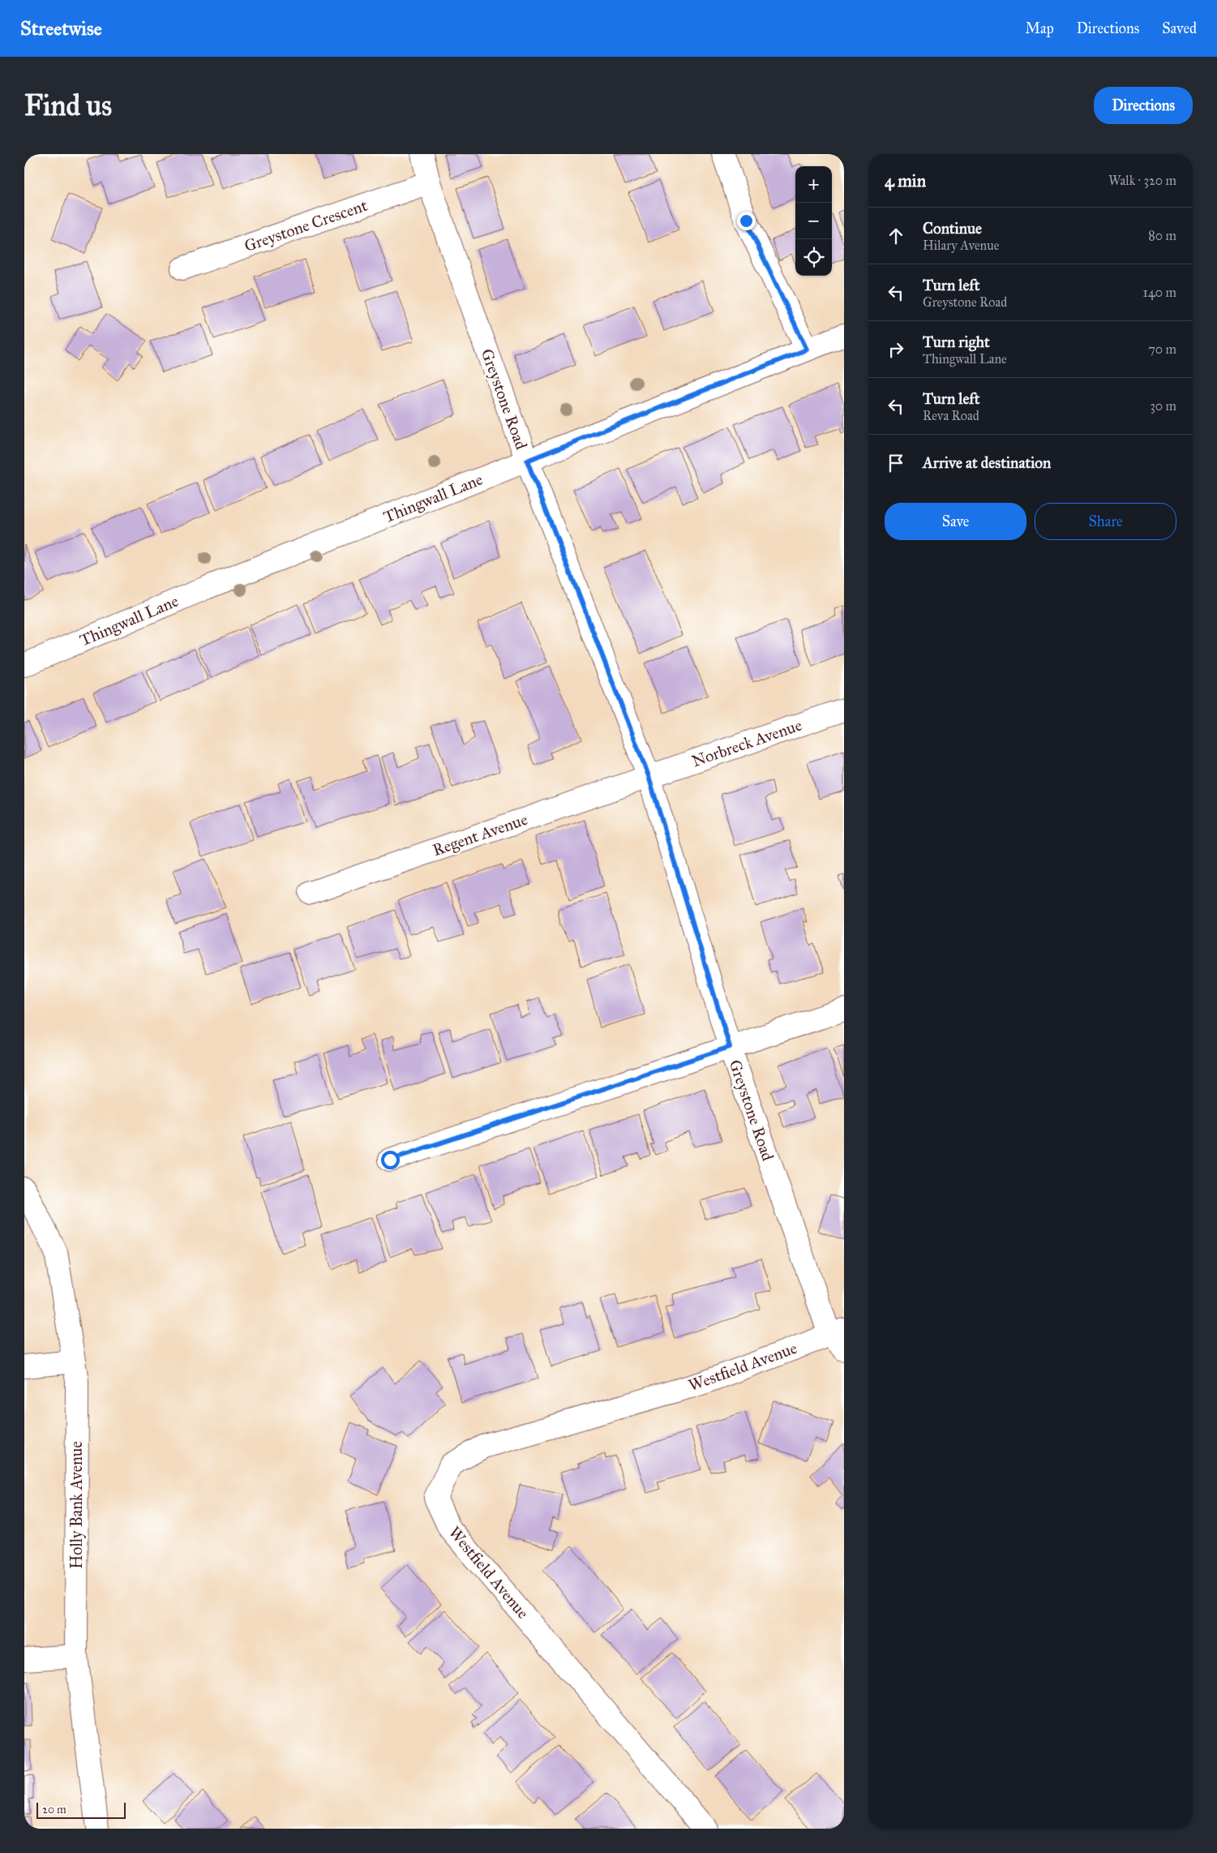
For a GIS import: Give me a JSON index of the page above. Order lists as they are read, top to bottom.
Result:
{
  "streets": {
    "street": [
      "Greystone Crescent",
      "Greystone Road",
      "Thingwall Lane",
      "Norbreck Avenue",
      "Regent Avenue",
      "Westfield Avenue",
      "Holly Bank Avenue"
    ]
  },
  "crossings": [
    ["Greystone Crescent", "Greystone Road"],
    ["Greystone Road", "Thingwall Lane"],
    ["Greystone Road", "Norbreck Avenue"],
    ["Greystone Road", "Regent Avenue"],
    ["Greystone Road", "Westfield Avenue"],
    ["Norbreck Avenue", "Regent Avenue"]
  ],
  "scale_bar": "20 m",
  "page": {
    "header": "Streetwise",
    "nav": ["Map", "Directions", "Saved"],
    "buttons": [
      "Directions",
      ["Save", "Share"]
    ],
    "title": "Find us",
    "heading": ["4 min", "Walk · 320 m"],
    "map_buttons": ["+", "−"],
    "list": [
      ["Continue", "Hilary Avenue", "80 m"],
      ["Turn left", "Greystone Road", "140 m"],
      ["Turn right", "Thingwall Lane", "70 m"],
      ["Turn left", "Reva Road", "30 m"],
      "Arrive at destination"
    ],
    "scale": "20 m"
  }
}
